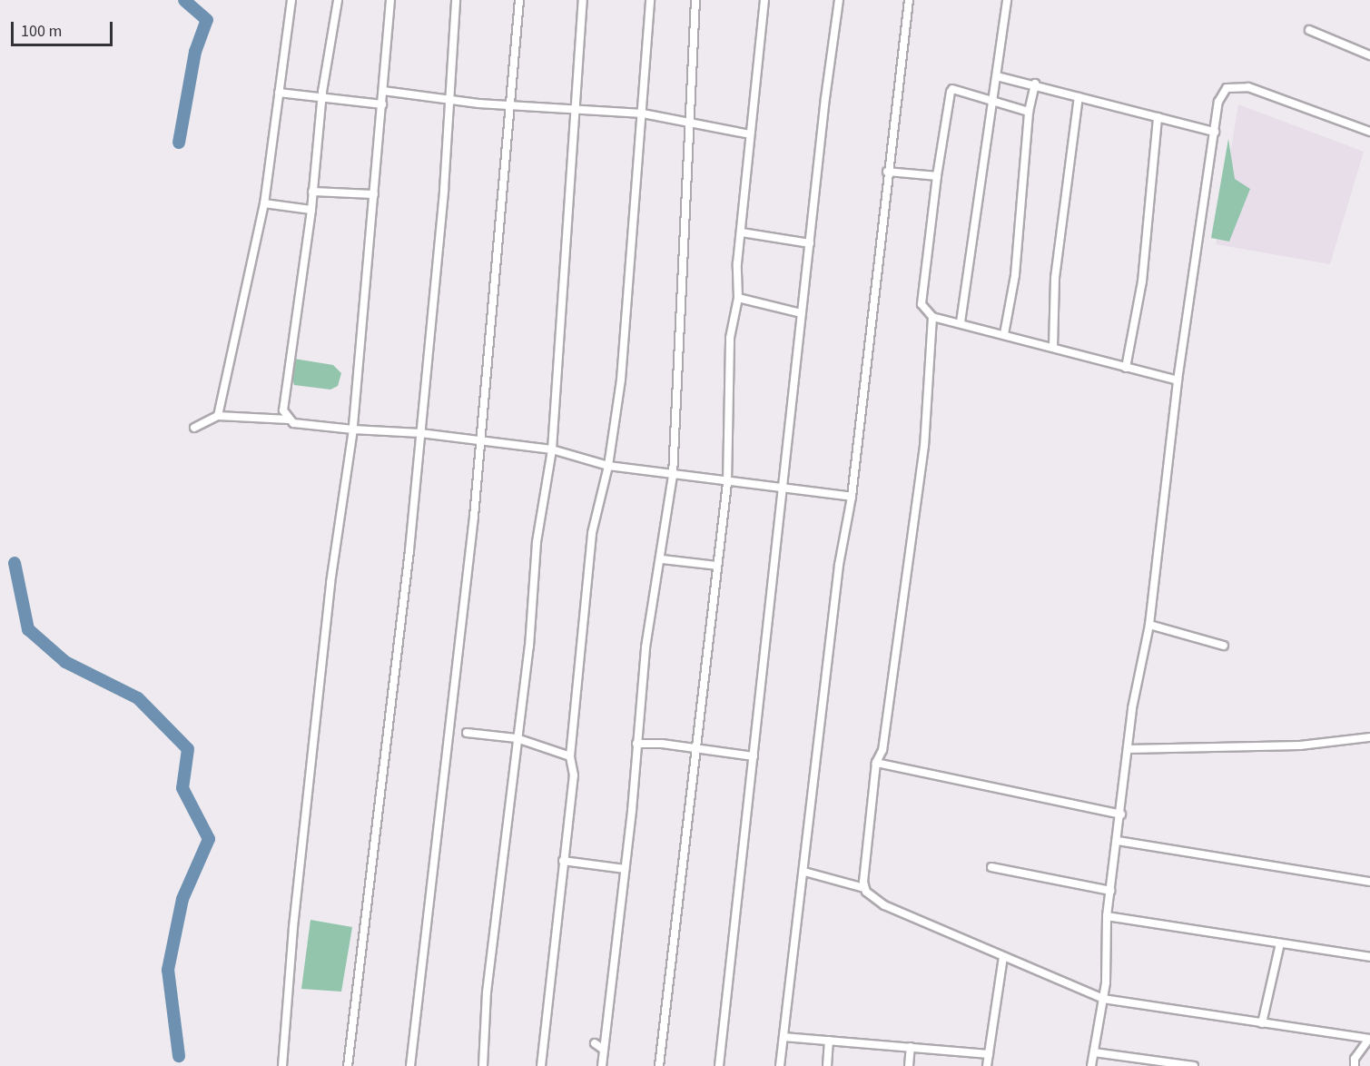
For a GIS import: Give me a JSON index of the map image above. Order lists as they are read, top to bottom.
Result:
{
  "scale_bar": "100 m"
}
